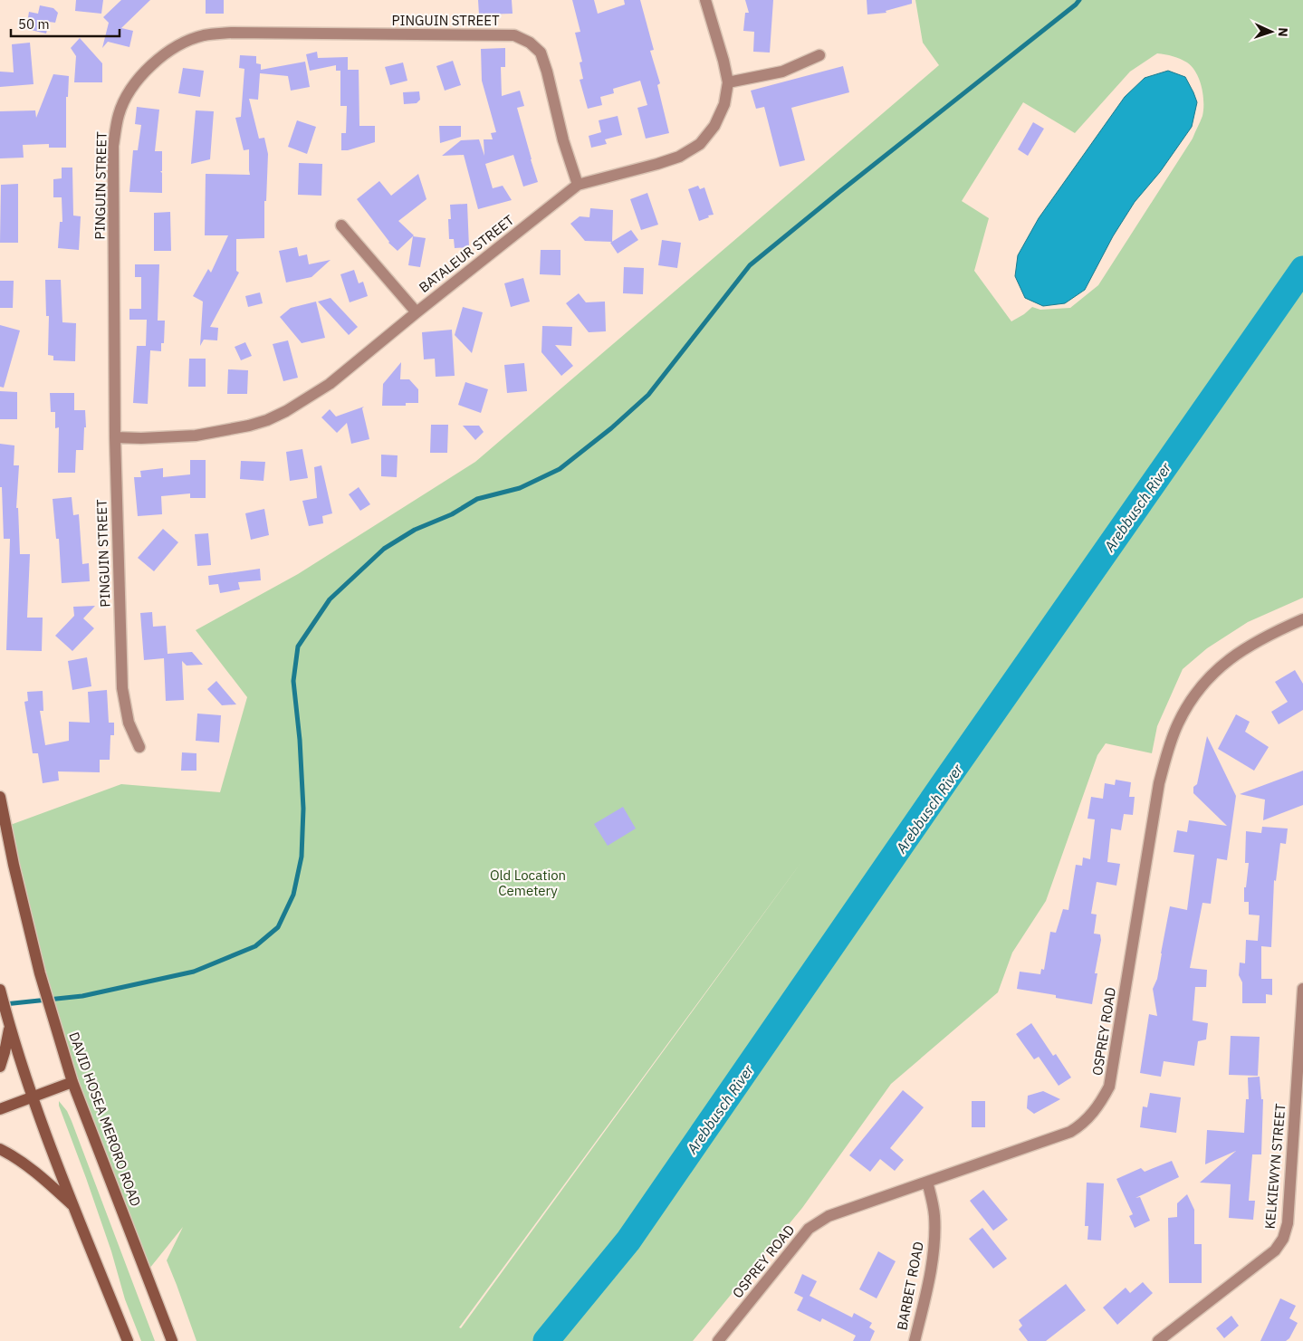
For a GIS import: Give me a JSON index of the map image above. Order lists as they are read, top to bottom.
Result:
{
  "streets": {
    "main road": ["DAVID HOSEA MERORO ROAD"],
    "street": [
      "PINGUIN STREET",
      "BATALEUR STREET",
      "OSPREY ROAD",
      "KELKIEWYN STREET",
      "BARBET ROAD"
    ]
  },
  "crossings": [
    ["PINGUIN STREET", "BATALEUR STREET"],
    ["OSPREY ROAD", "BARBET ROAD"]
  ],
  "water": ["Arebbusch River"],
  "parks": ["Old Location Cemetery"],
  "scale_bar": "50 m",
  "north": "right"
}
